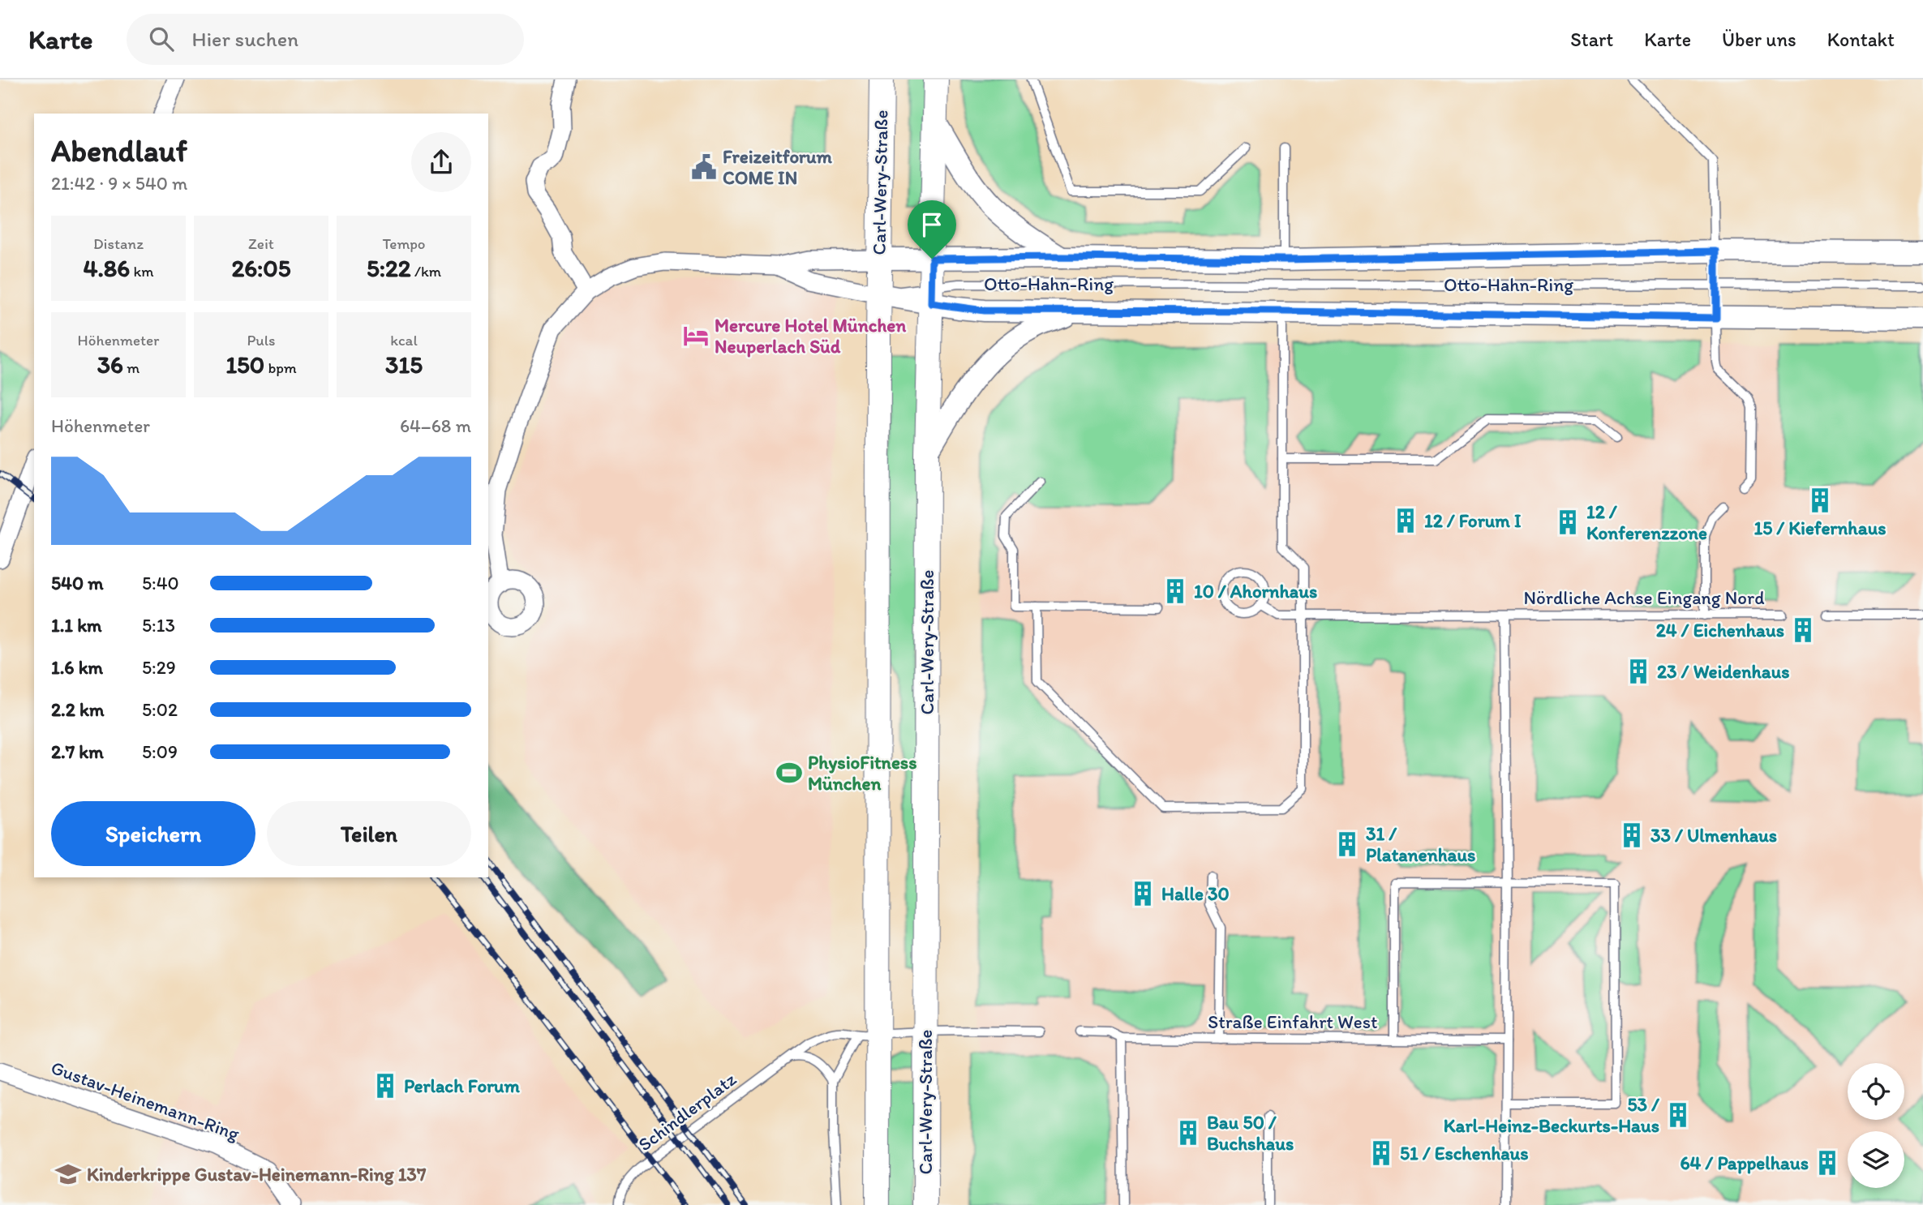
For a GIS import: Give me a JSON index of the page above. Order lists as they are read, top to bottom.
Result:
{
  "streets": {
    "main road": ["Carl-Wery-Straße"],
    "street": ["Otto-Hahn-Ring", "Gustav-Heinemann-Ring"],
    "lane": ["Nördliche Achse Eingang Nord", "Straße Einfahrt West", "Schindlerplatz"]
  },
  "crossings": [
    ["Carl-Wery-Straße", "Otto-Hahn-Ring"],
    ["Carl-Wery-Straße", "Schindlerplatz"]
  ],
  "places": {
    "public building": ["Freizeitforum COME IN"],
    "hotel": ["Mercure Hotel München Neuperlach Süd"],
    "building": [
      "15 / Kiefernhaus",
      "12 / Forum I",
      "12 / Konferenzzone",
      "10 / Ahornhaus",
      "24 / Eichenhaus",
      "23 / Weidenhaus",
      "33 / Ulmenhaus",
      "31 / Platanenhaus",
      "Halle 30",
      "Perlach Forum",
      "53 / Karl-Heinz-Beckurts-Haus",
      "Bau 50 / Buchshaus",
      "51 / Eschenhaus",
      "64 / Pappelhaus"
    ],
    "sports": ["PhysioFitness München"],
    "school or university": ["Kinderkrippe Gustav-Heinemann-Ring 137"]
  },
  "page": {
    "header": "Karte",
    "search": "Hier suchen",
    "nav": [
      "Start",
      "Karte",
      "Über uns",
      "Kontakt"
    ],
    "heading": ["Abendlauf", "21:42 · 9 × 540 m"],
    "stats": [
      ["Distanz", "4.86 km"],
      ["Zeit", "26:05"],
      ["Tempo", "5:22 /km"],
      ["Höhenmeter", "36 m"],
      ["Puls", "150 bpm"],
      ["kcal", "315"]
    ],
    "chart": ["Höhenmeter", "64–68 m"],
    "list": [
      {
        "name": "540 m",
        "note": "5:40"
      },
      {
        "name": "1.1 km",
        "note": "5:13"
      },
      {
        "name": "1.6 km",
        "note": "5:29"
      },
      {
        "name": "2.2 km",
        "note": "5:02"
      },
      {
        "name": "2.7 km",
        "note": "5:09"
      }
    ],
    "buttons": ["Speichern", "Teilen"]
  }
}
